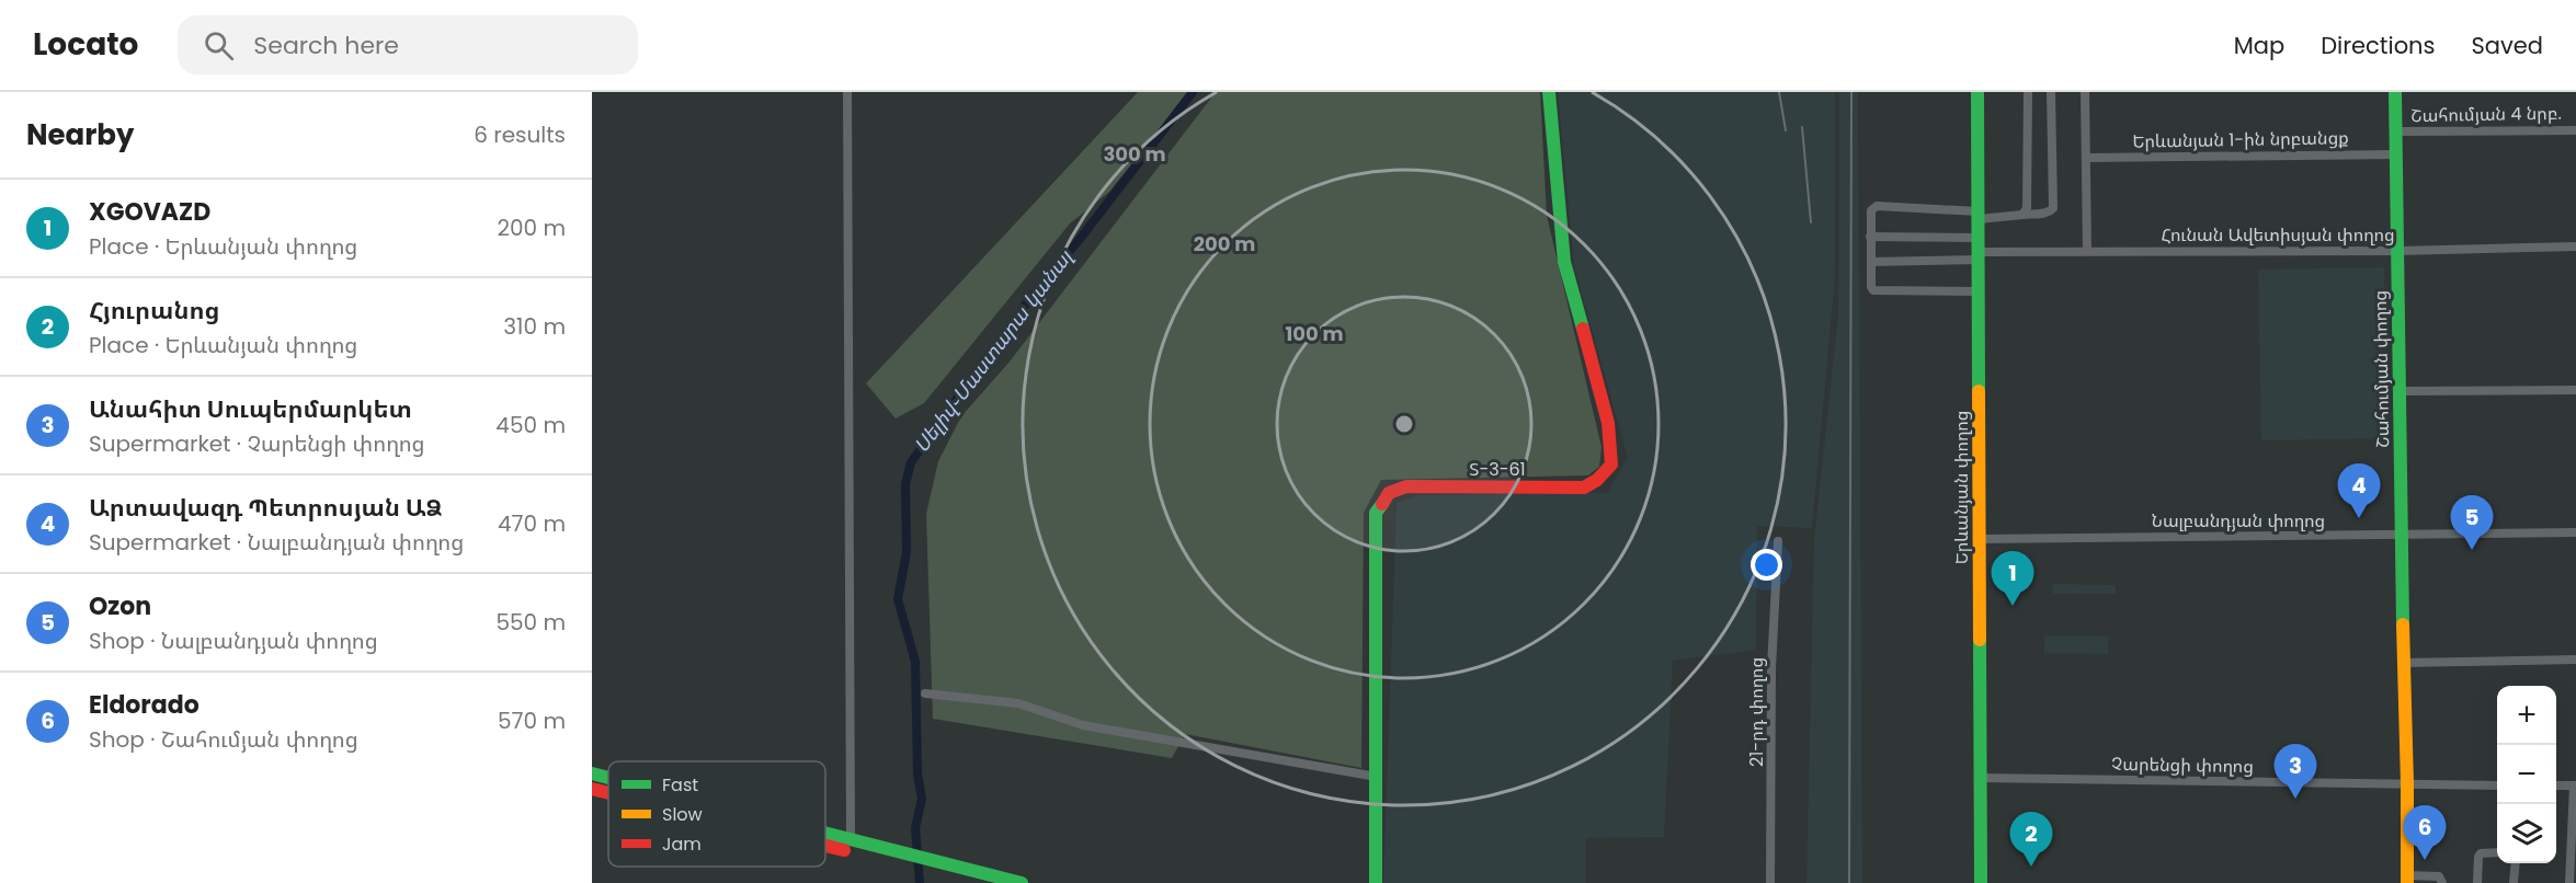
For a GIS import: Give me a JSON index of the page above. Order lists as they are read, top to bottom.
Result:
{
  "streets": {
    "main road": ["Շահումյան փողոց", "Տ-3-61", "Երևանյան փողոց"],
    "street": [
      "Շահումյան 4 նրբ.",
      "Երևանյան 1-ին նրբանցք",
      "Հունան Ավետիսյան փողոց",
      "Նալբանդյան փողոց",
      "21-րդ փողոց",
      "Չարենցի փողոց"
    ]
  },
  "crossings": [
    ["Շահումյան 4 նրբ.", "Շահումյան փողոց"],
    ["Երևանյան 1-ին նրբանցք", "Շահումյան փողոց"],
    ["Հունան Ավետիսյան փողոց", "Շահումյան փողոց"],
    ["Հունան Ավետիսյան փողոց", "Երևանյան փողոց"],
    ["Շահումյան փողոց", "Նալբանդյան փողոց"],
    ["Շահումյան փողոց", "Չարենցի փողոց"],
    ["Երևանյան փողոց", "Նալբանդյան փողոց"],
    ["Երևանյան փողոց", "Չարենցի փողոց"]
  ],
  "water": ["Սելիվ֊Մաստարա կանալ"],
  "legend": ["Fast", "Slow", "Jam"],
  "page": {
    "header": "Locato",
    "search": "Search here",
    "nav": ["Map", "Directions", "Saved"],
    "heading": ["Nearby", "6 results"],
    "list": [
      {
        "mark": "1",
        "name": "XGOVAZD",
        "note": "Place · Երևանյան փողոց",
        "value": "200 m"
      },
      {
        "mark": "2",
        "name": "Հյուրանոց",
        "note": "Place · Երևանյան փողոց",
        "value": "310 m"
      },
      {
        "mark": "3",
        "name": "Անահիտ Սուպերմարկետ",
        "note": "Supermarket · Չարենցի փողոց",
        "value": "450 m"
      },
      {
        "mark": "4",
        "name": "Արտավազդ Պետրոսյան ԱՁ",
        "note": "Supermarket · Նալբանդյան փողոց",
        "value": "470 m"
      },
      {
        "mark": "5",
        "name": "Ozon",
        "note": "Shop · Նալբանդյան փողոց",
        "value": "550 m"
      },
      {
        "mark": "6",
        "name": "Eldorado",
        "note": "Shop · Շահումյան փողոց",
        "value": "570 m"
      }
    ],
    "pins": [
      "4",
      "5",
      "1",
      "3",
      "6",
      "2"
    ],
    "map_buttons": ["+", "−"]
  },
  "rings": ["300 m", "200 m", "100 m"]
}
